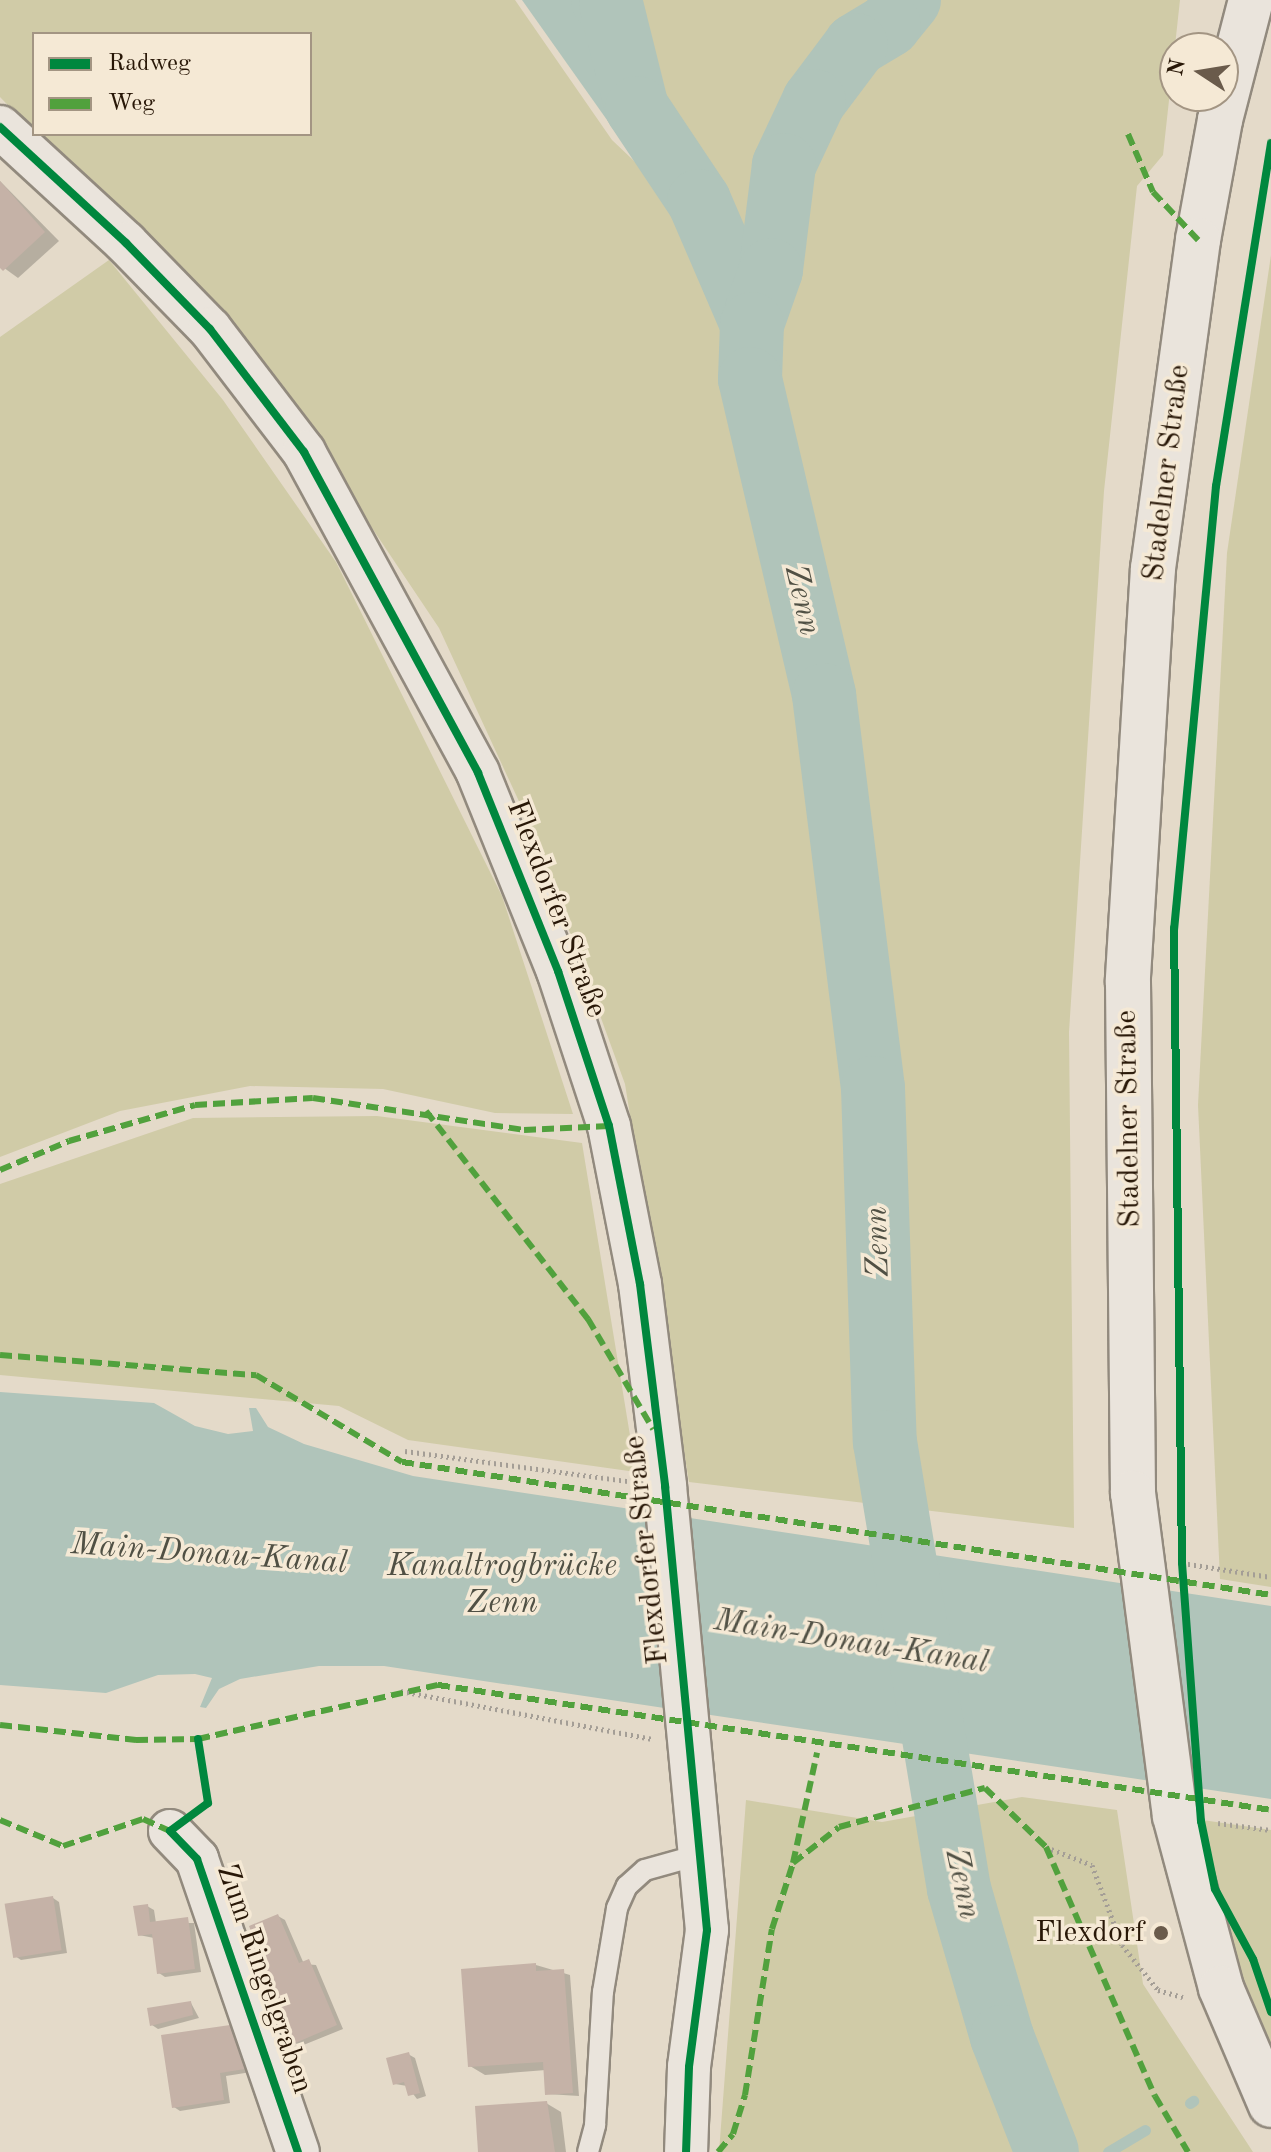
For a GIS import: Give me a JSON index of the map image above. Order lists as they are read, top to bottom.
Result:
{
  "streets": {
    "main road": ["Stadelner Straße"],
    "street": ["Flexdorfer Straße", "Zum Ringelgraben"]
  },
  "water": ["Zenn", "Main-Donau-Kanal", "Kanaltrogbrücke Zenn"],
  "places": ["Flexdorf"],
  "legend": ["Radweg", "Weg"],
  "north": "left"
}
